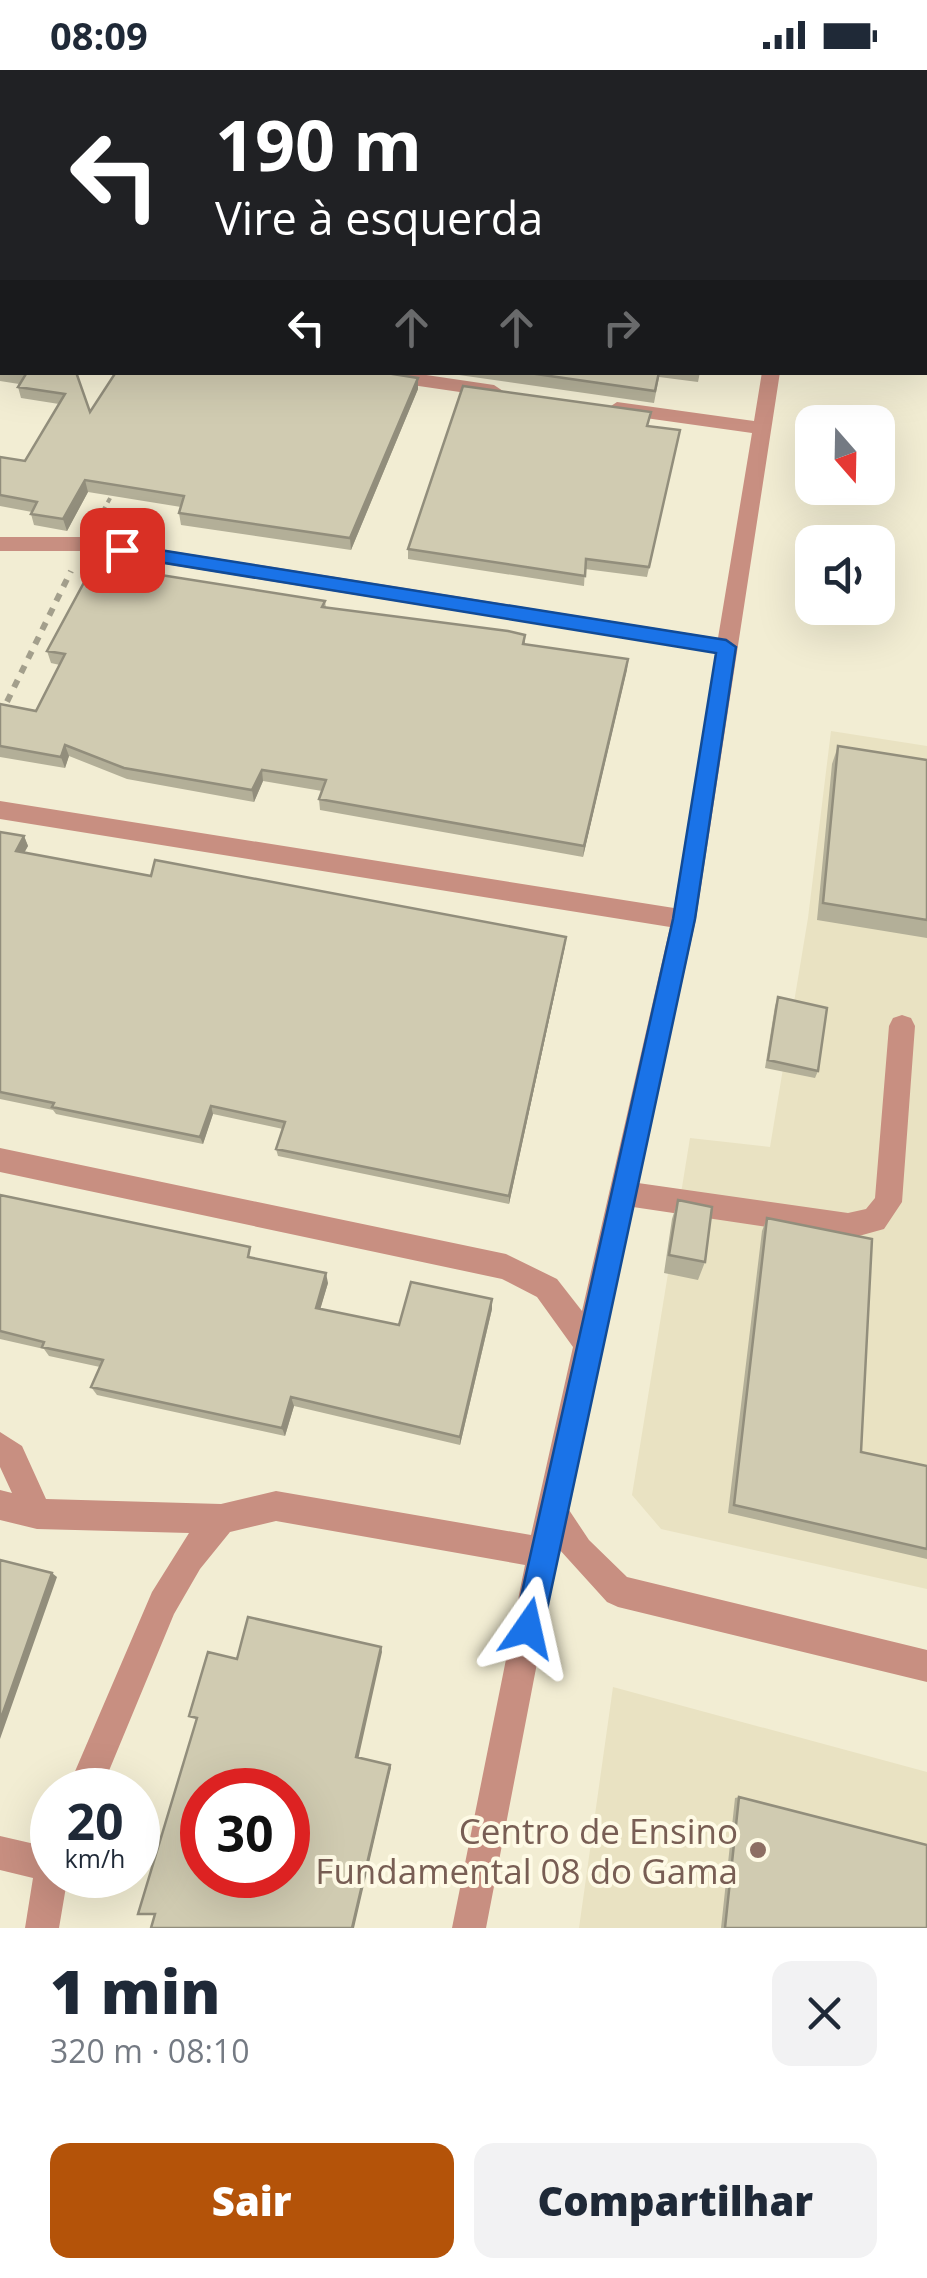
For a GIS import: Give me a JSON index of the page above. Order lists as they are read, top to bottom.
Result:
{
  "places": ["Centro de Ensino Fundamental 08 do Gama"],
  "north": "bottom",
  "page": {
    "status": "08:09",
    "turn": ["190 m", "Vire à esquerda"],
    "speed": "20 km/h",
    "limit": "30",
    "heading": ["1 min", "320 m · 08:10"],
    "buttons": ["Sair", "Compartilhar"]
  }
}
